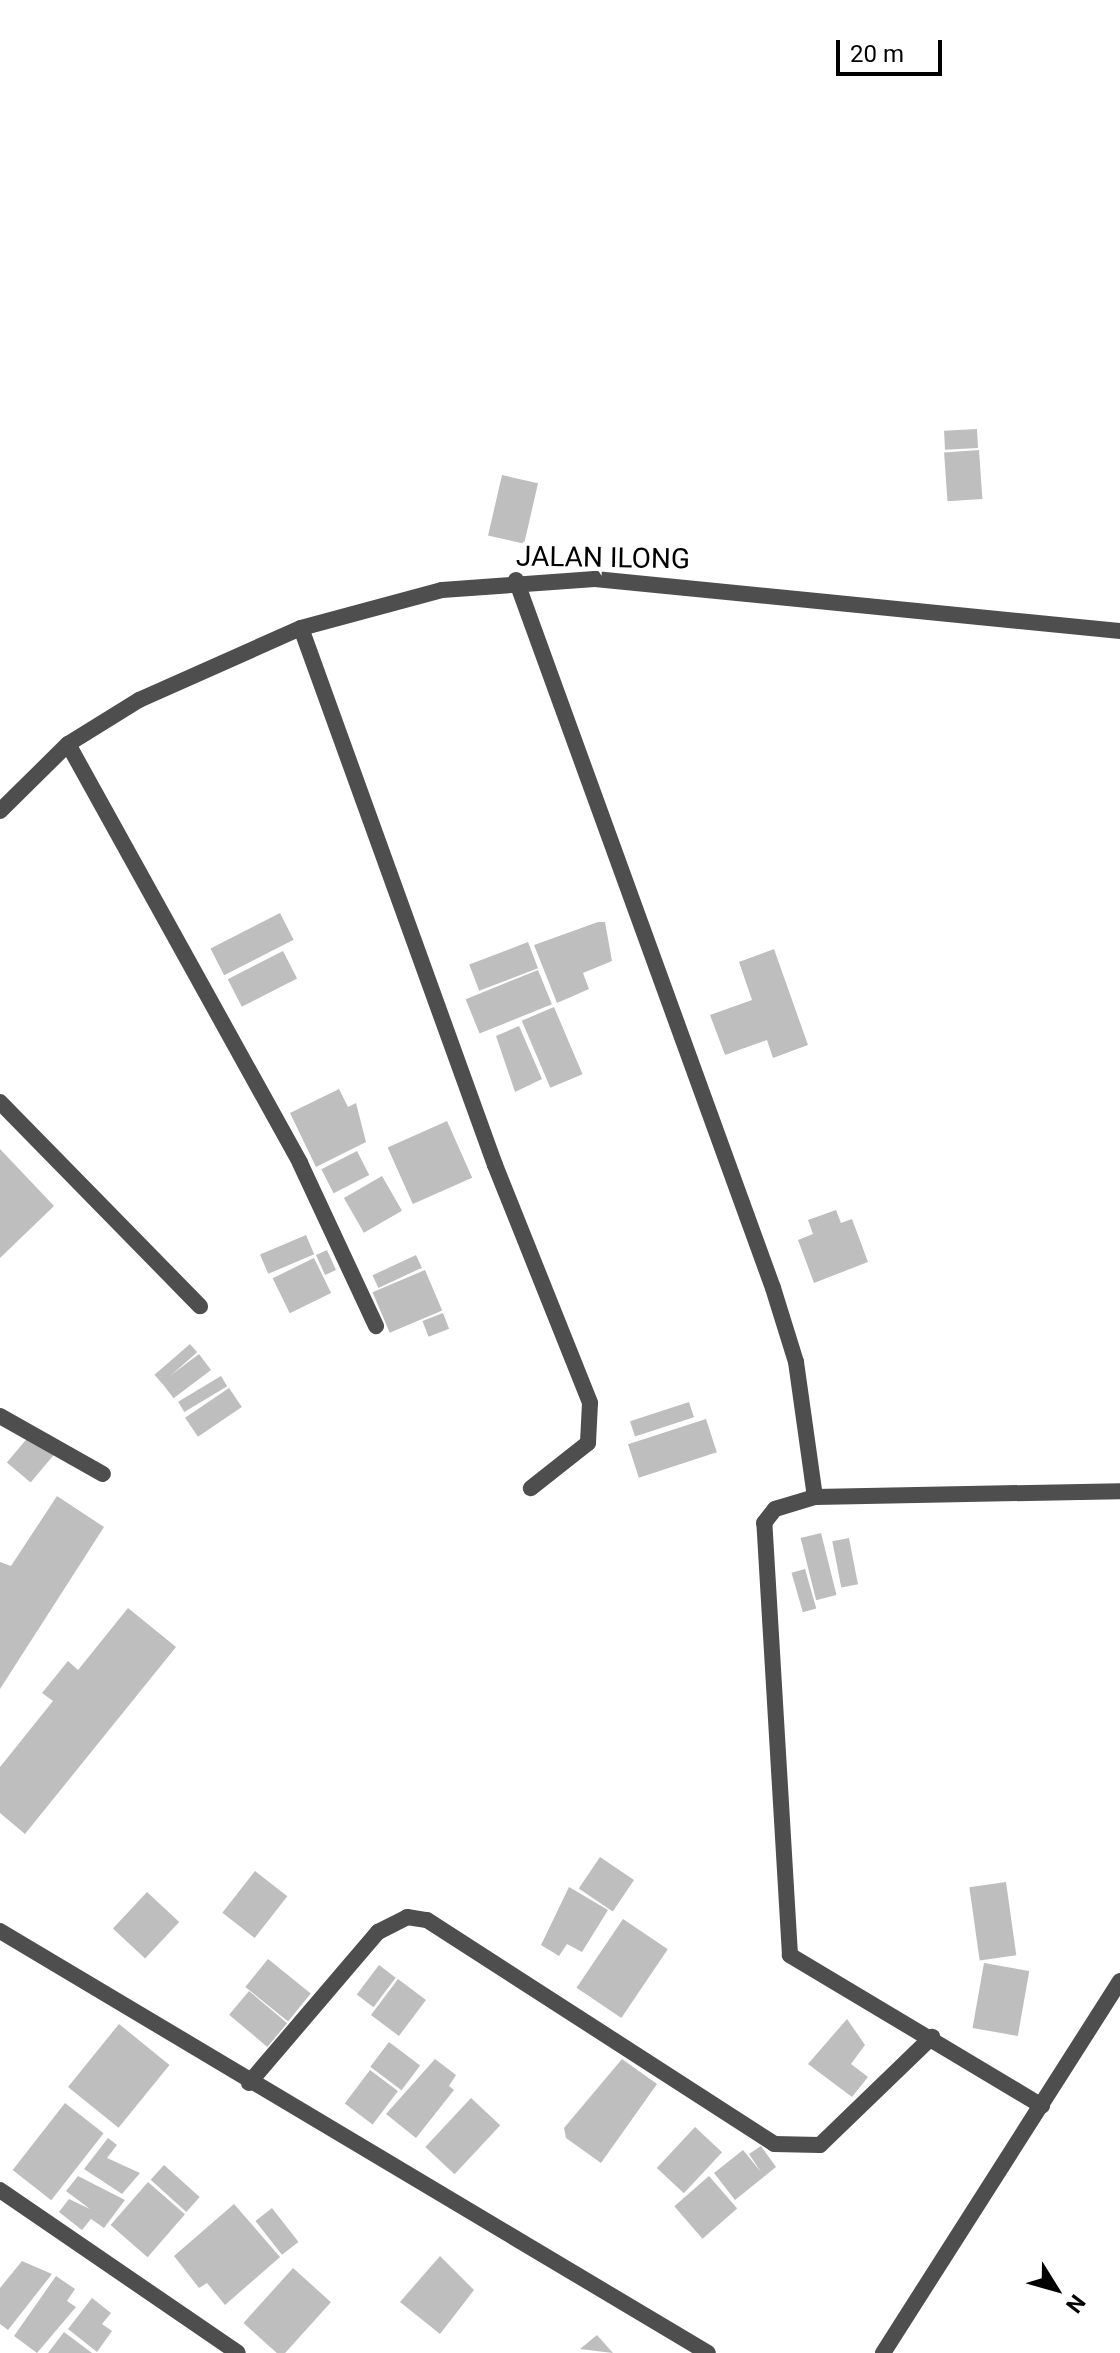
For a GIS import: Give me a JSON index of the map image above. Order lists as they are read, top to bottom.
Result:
{
  "streets": {
    "street": ["JALAN ILONG"]
  },
  "scale_bar": "20 m",
  "north": "bottom right"
}
